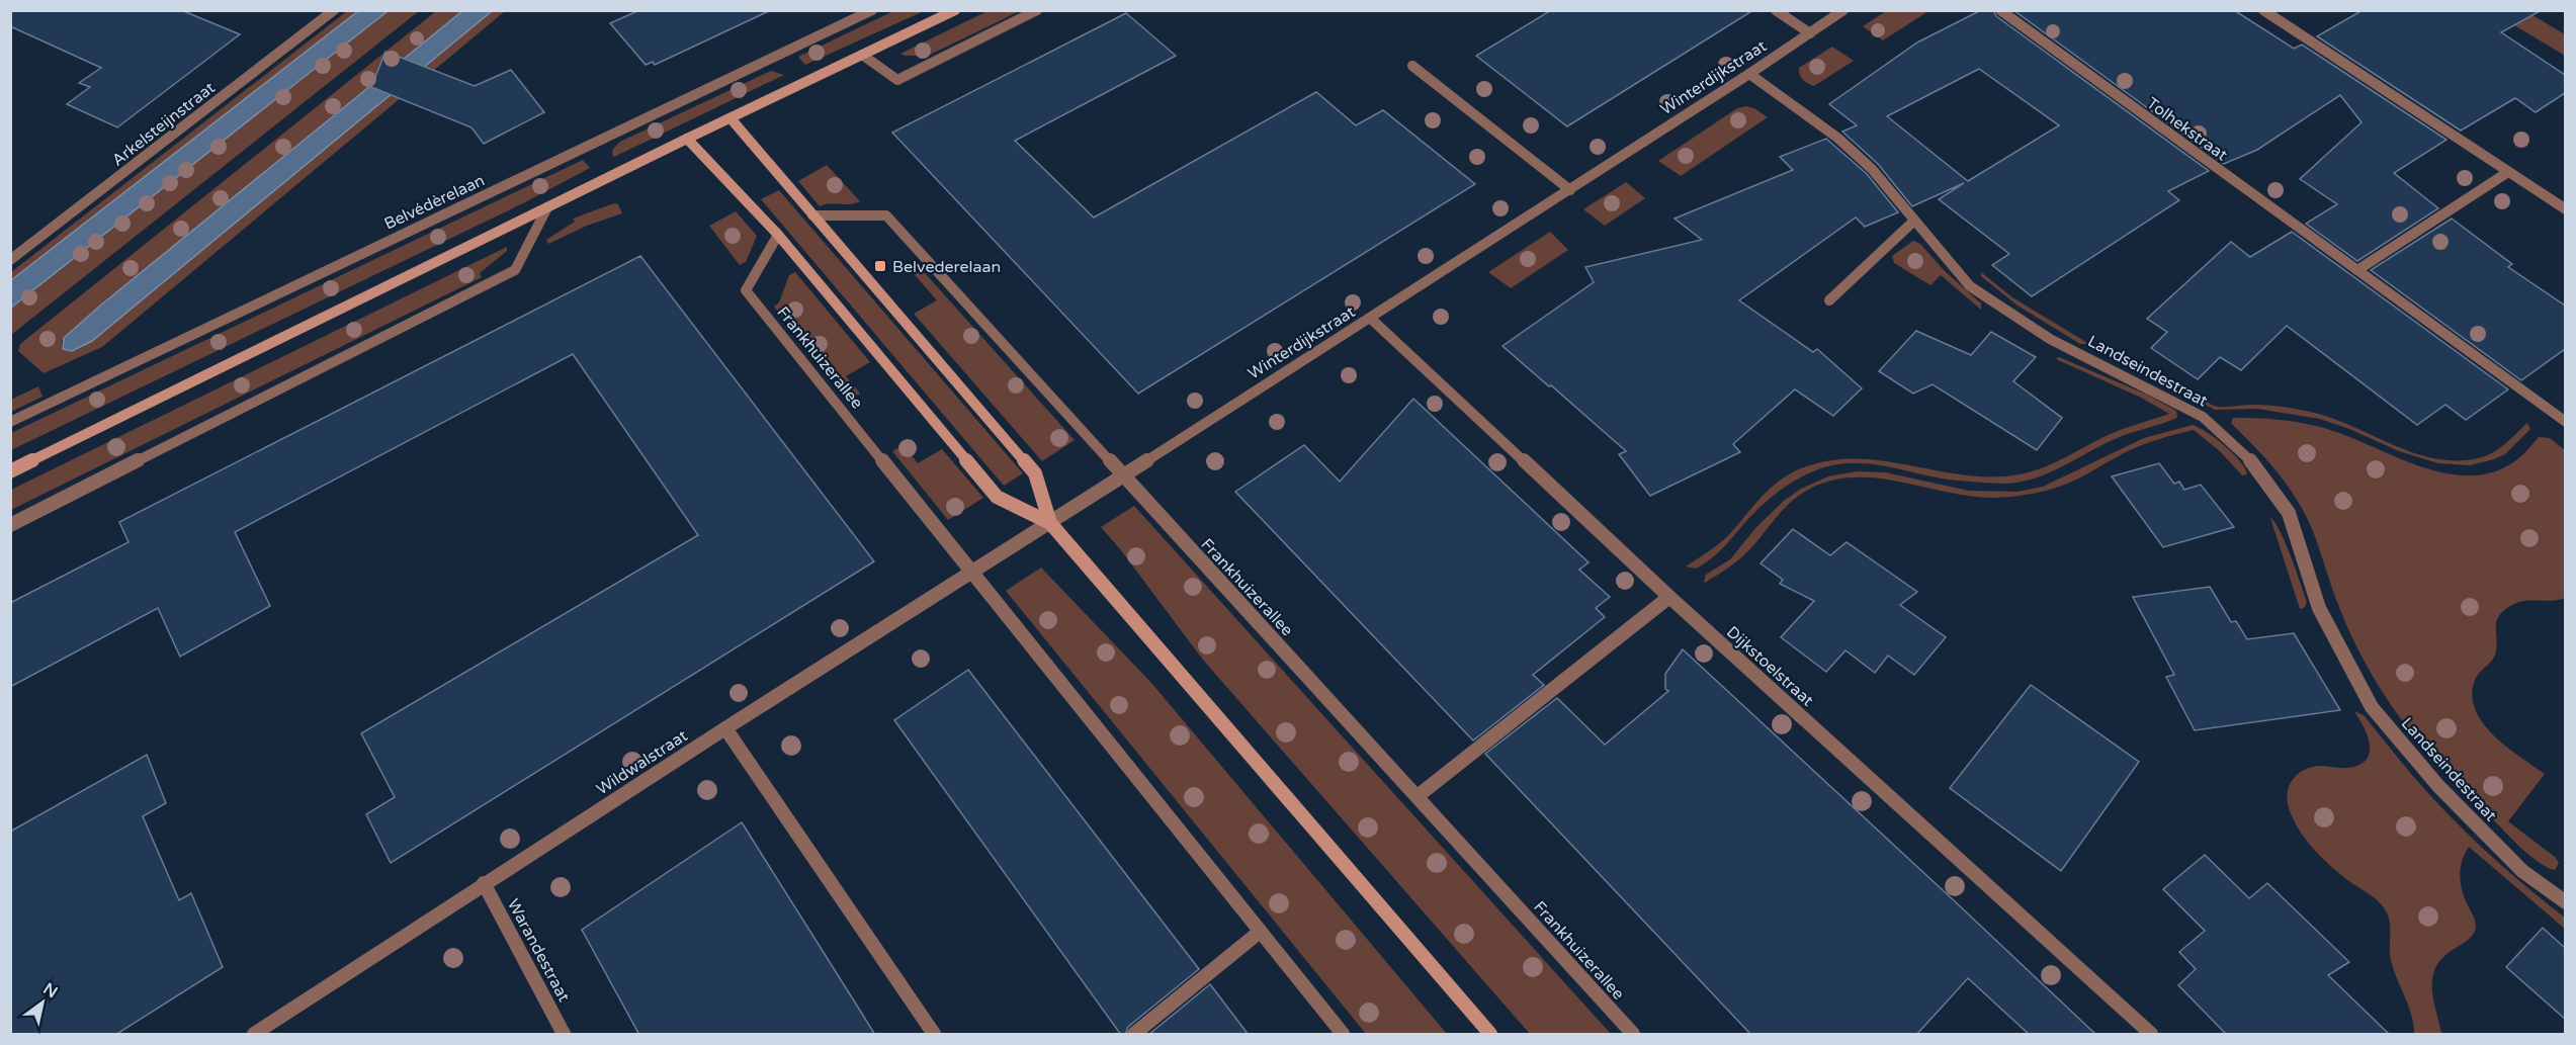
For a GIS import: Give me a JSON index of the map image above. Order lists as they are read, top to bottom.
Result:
{
  "streets": {
    "street": [
      "Winterdijkstraat",
      "Arkelsteijnstraat",
      "Tolhekstraat",
      "Belvédèrelaan",
      "Frankhuizerallee",
      "Landseindestraat",
      "Dijkstoelstraat",
      "Wildwalstraat",
      "Warandestraat"
    ]
  },
  "crossings": [
    ["Winterdijkstraat", "Frankhuizerallee"],
    ["Winterdijkstraat", "Landseindestraat"],
    ["Winterdijkstraat", "Dijkstoelstraat"],
    ["Winterdijkstraat", "Wildwalstraat"],
    ["Frankhuizerallee", "Wildwalstraat"],
    ["Wildwalstraat", "Warandestraat"]
  ],
  "places": {
    "transit": ["Belvederelaan"]
  },
  "north": "top right"
}
